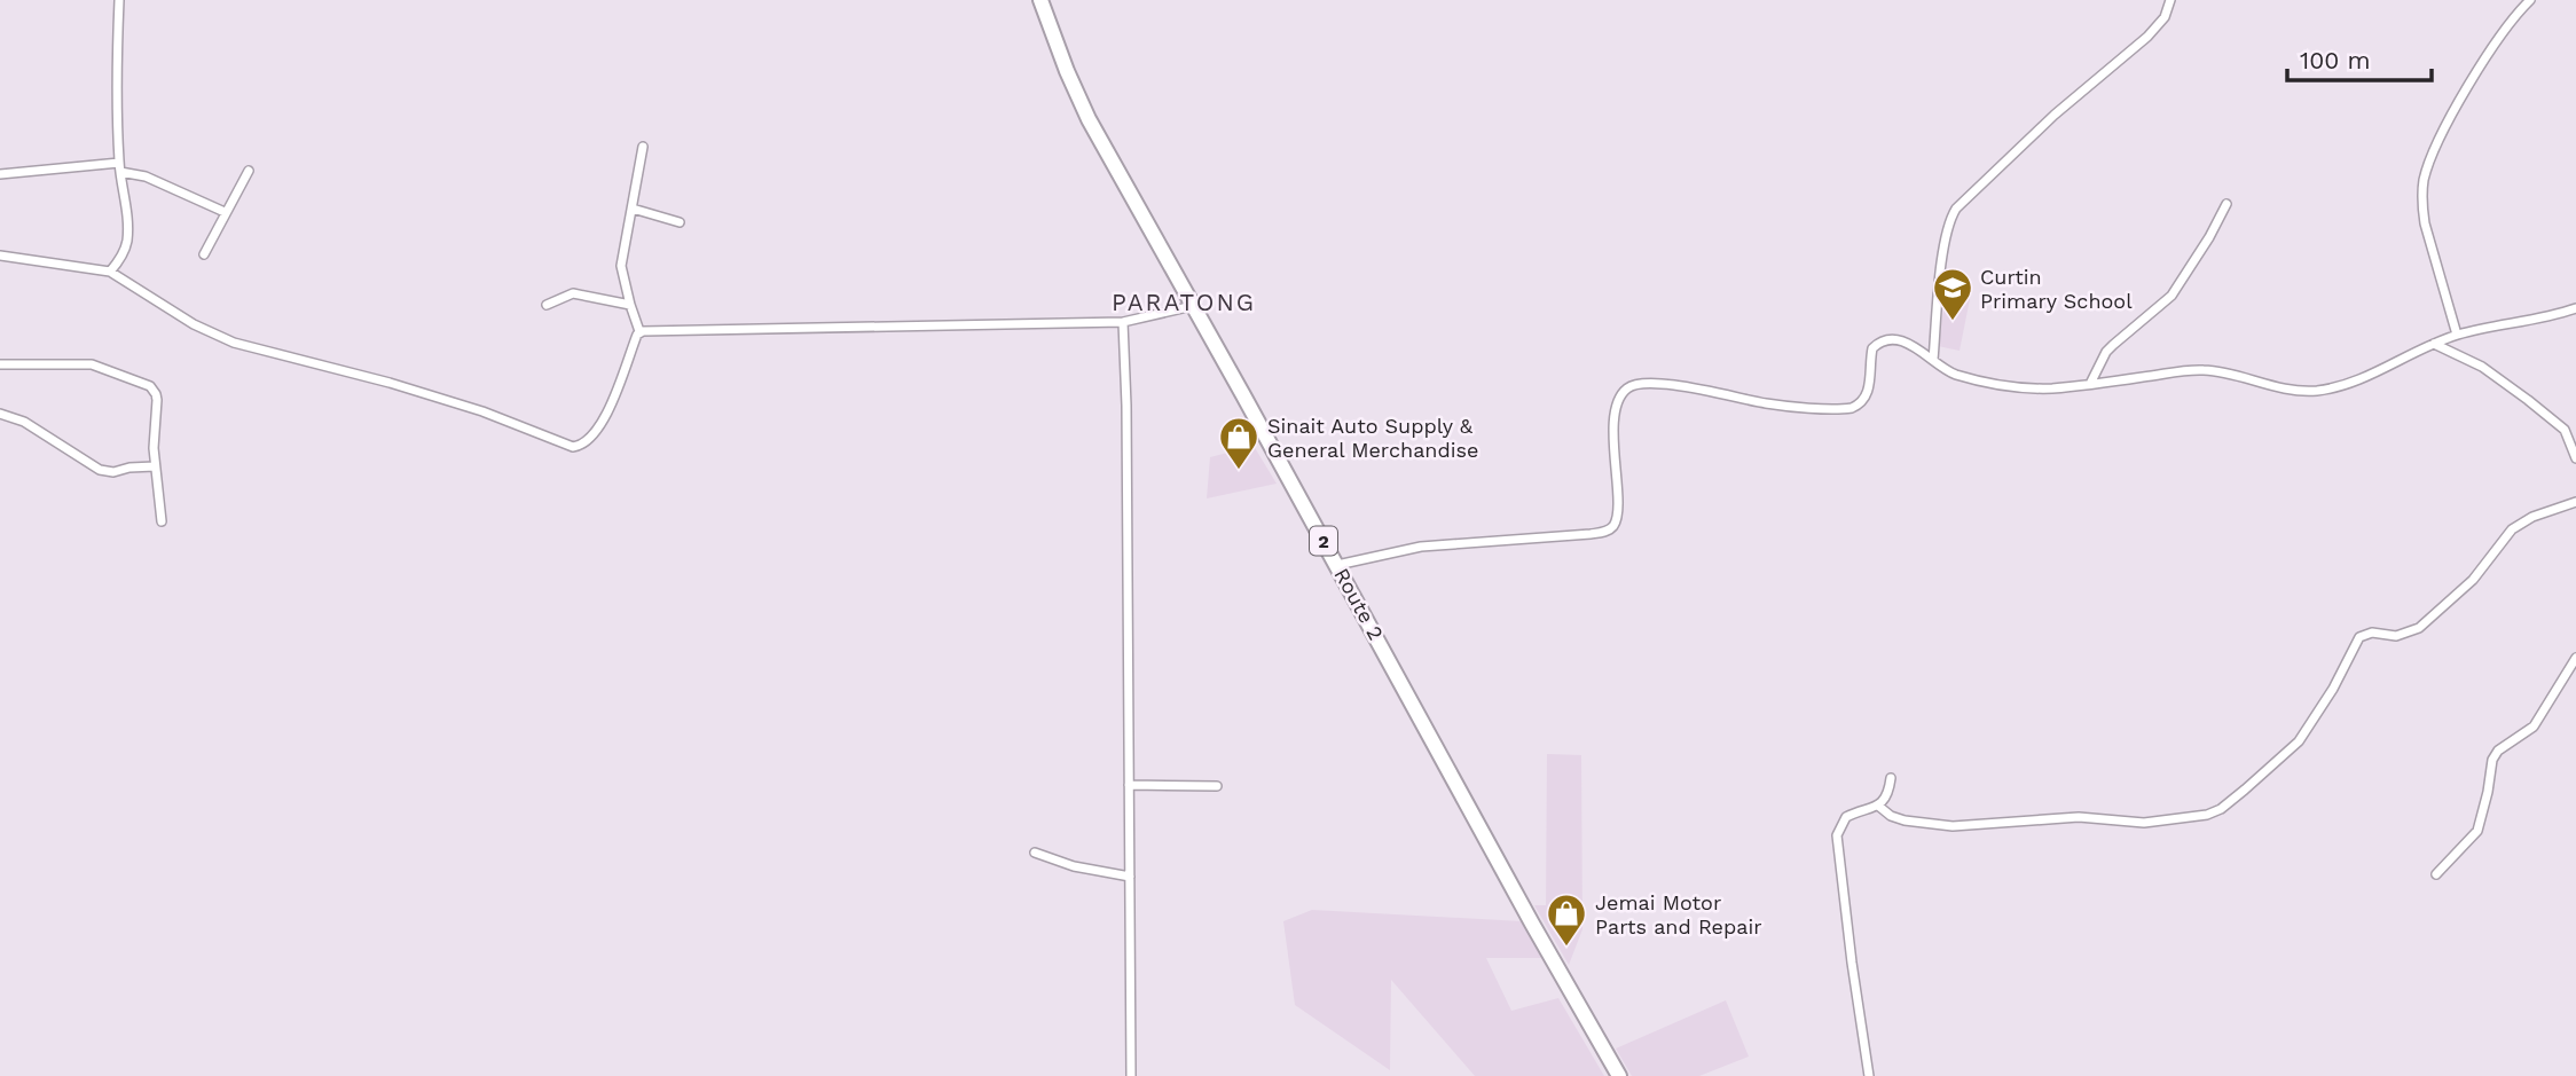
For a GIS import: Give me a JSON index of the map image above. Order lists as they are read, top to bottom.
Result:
{
  "streets": {
    "highway": ["2", "Route 2"]
  },
  "districts": ["PARATONG"],
  "places": {
    "school or university": ["Curtin Primary School"],
    "shop": ["Sinait Auto Supply & General Merchandise", "Jemai Motor Parts and Repair"]
  },
  "scale_bar": "100 m"
}
